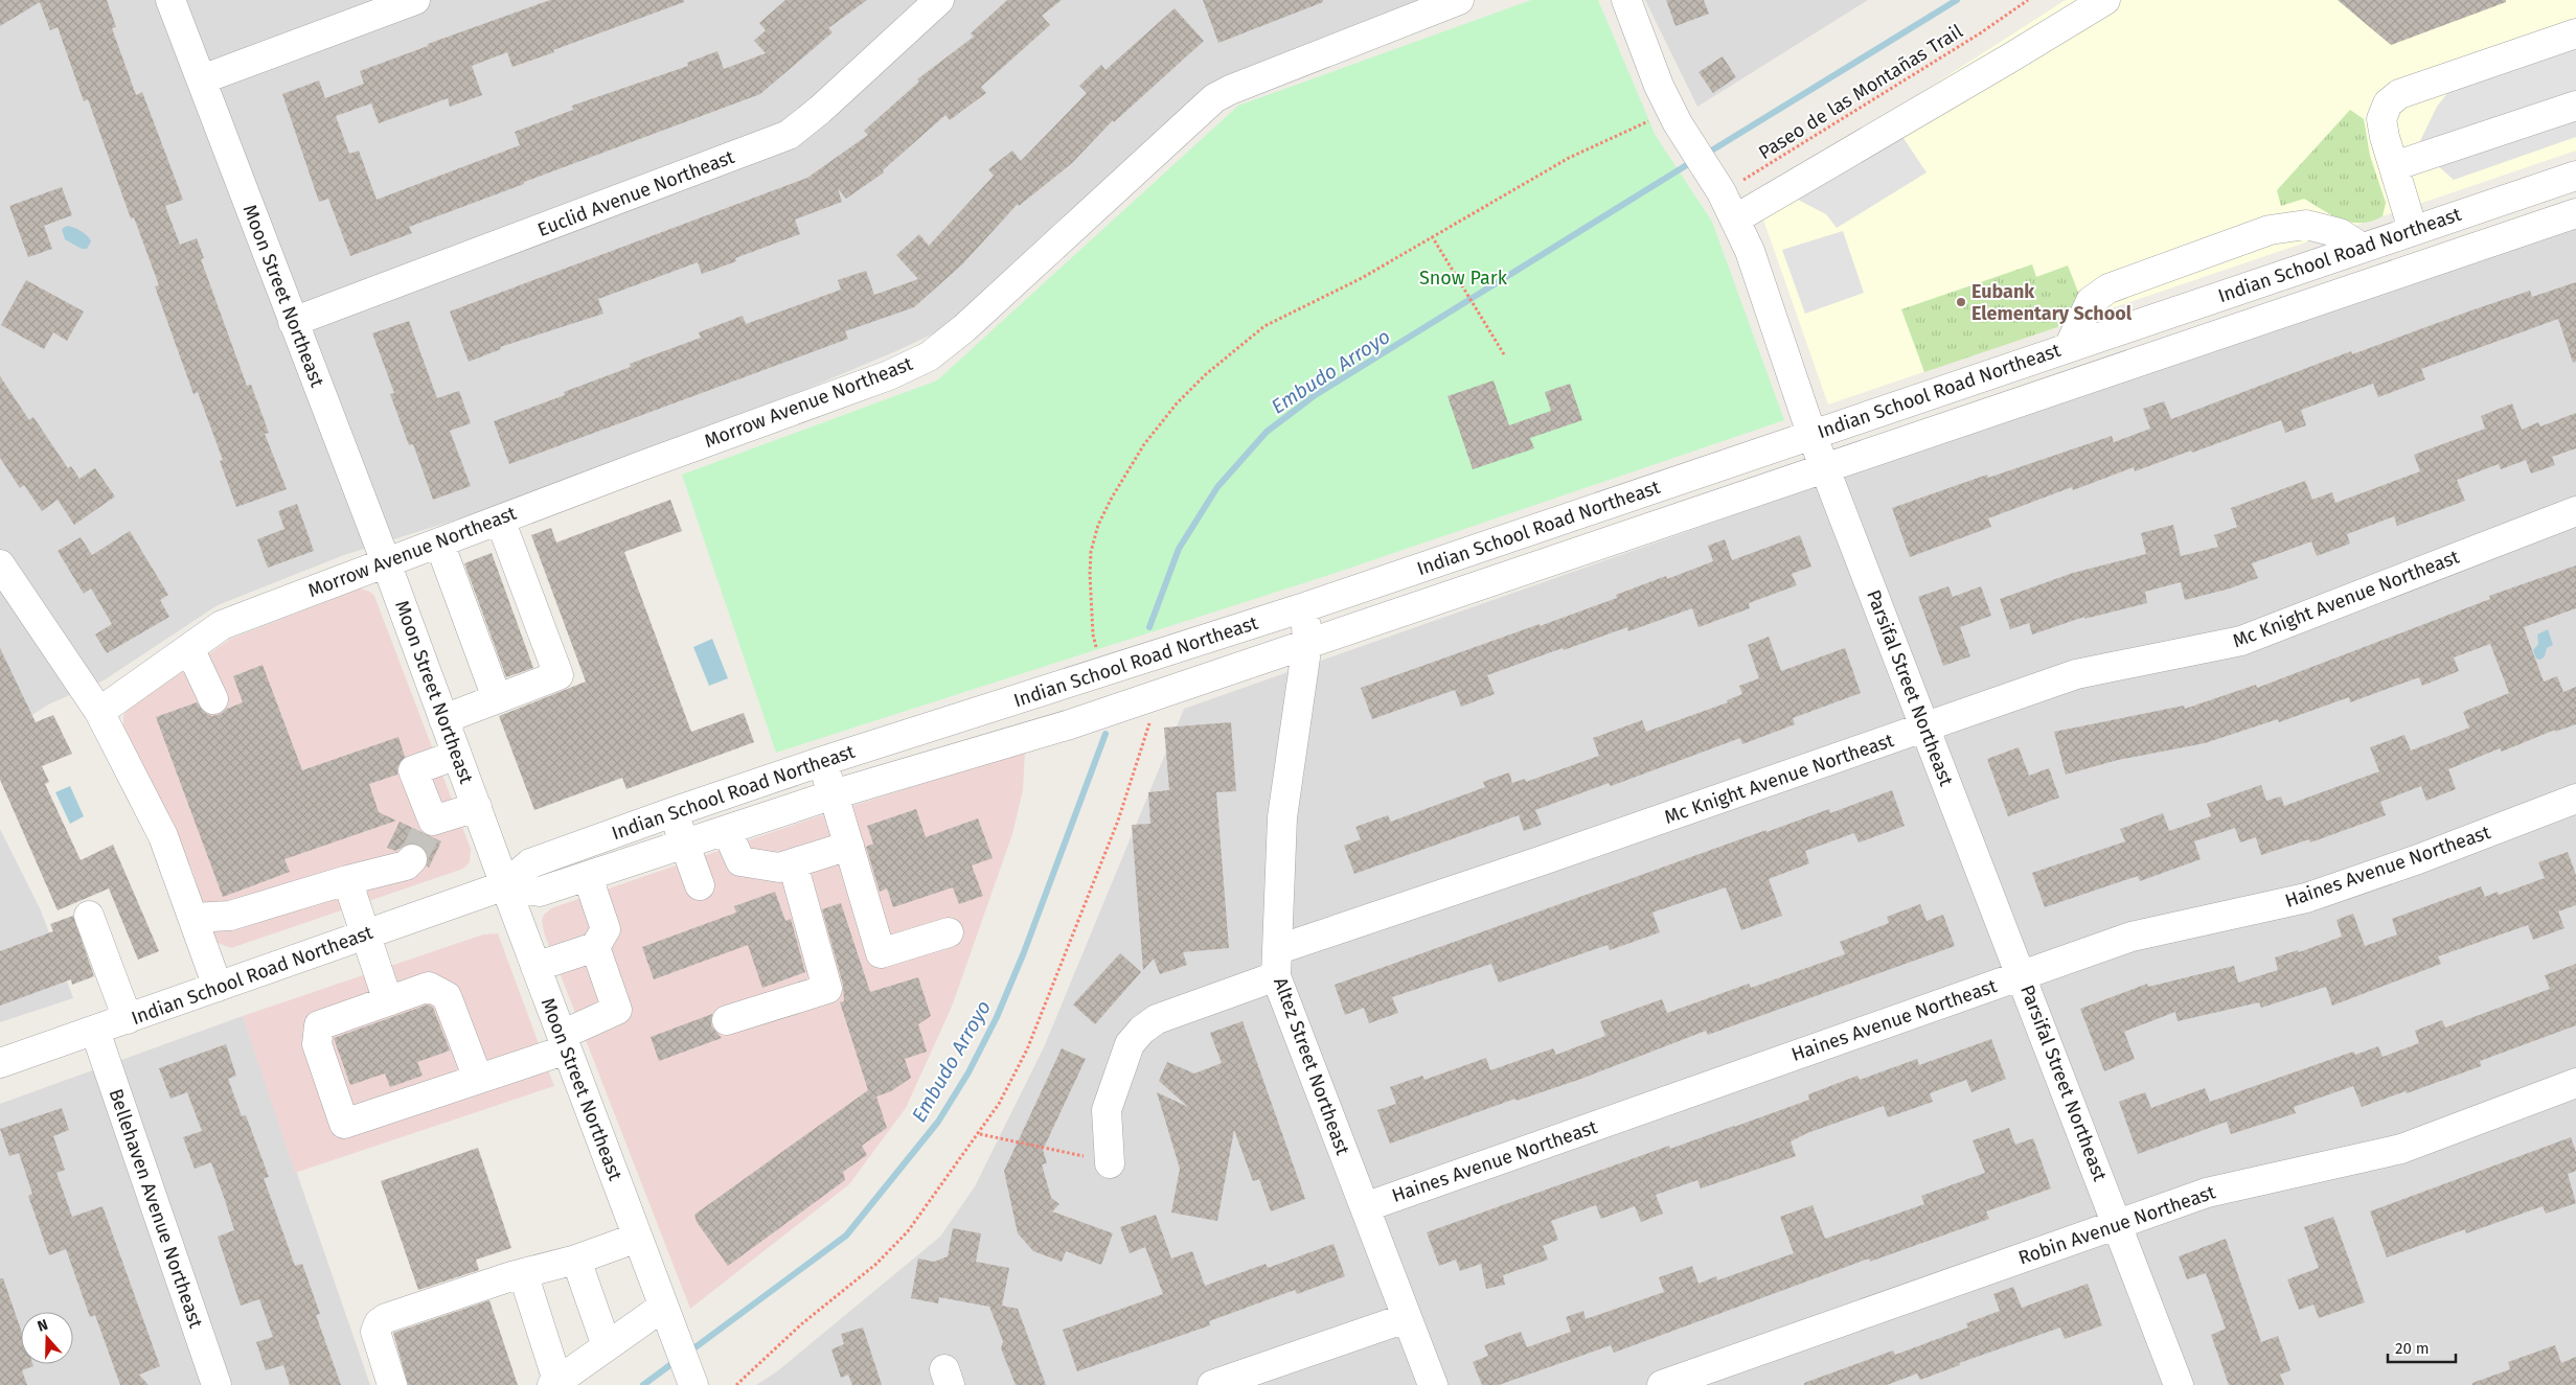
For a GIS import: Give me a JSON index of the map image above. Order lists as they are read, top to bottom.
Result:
{
  "streets": {
    "street": [
      "Euclid Avenue Northeast",
      "Indian School Road Northeast",
      "Moon Street Northeast",
      "Morrow Avenue Northeast",
      "Mc Knight Avenue Northeast",
      "Parsifal Street Northeast",
      "Haines Avenue Northeast",
      "Altez Street Northeast",
      "Bellehaven Avenue Northeast",
      "Robin Avenue Northeast"
    ],
    "path": ["Paseo de las Montañas Trail"]
  },
  "crossings": [
    ["Paseo de las Montañas Trail", "Parsifal Street Northeast"],
    ["Euclid Avenue Northeast", "Moon Street Northeast"],
    ["Indian School Road Northeast", "Moon Street Northeast"],
    ["Indian School Road Northeast", "Parsifal Street Northeast"],
    ["Indian School Road Northeast", "Altez Street Northeast"],
    ["Indian School Road Northeast", "Bellehaven Avenue Northeast"],
    ["Moon Street Northeast", "Morrow Avenue Northeast"],
    ["Mc Knight Avenue Northeast", "Parsifal Street Northeast"],
    ["Mc Knight Avenue Northeast", "Altez Street Northeast"],
    ["Parsifal Street Northeast", "Haines Avenue Northeast"],
    ["Parsifal Street Northeast", "Robin Avenue Northeast"],
    ["Haines Avenue Northeast", "Altez Street Northeast"]
  ],
  "water": ["Embudo Arroyo"],
  "parks": ["Snow Park"],
  "places": ["Eubank Elementary School"],
  "scale_bar": "20 m",
  "north": "top"
}
